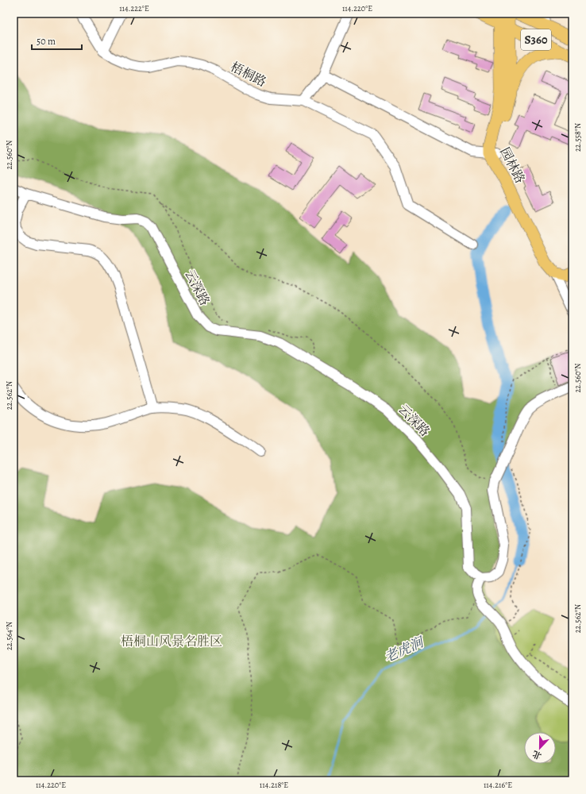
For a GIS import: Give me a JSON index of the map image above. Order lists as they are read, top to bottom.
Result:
{
  "streets": {
    "main road": ["S360", "园林路"],
    "street": ["梧桐路", "云深路"]
  },
  "crossings": [
    ["S360", "园林路"]
  ],
  "water": ["老虎涧"],
  "parks": ["梧桐山风景名胜区"],
  "scale_bar": "50 m",
  "north": "bottom",
  "coordinates": [
    "114.222°E",
    "114.220°E",
    "22.558°N",
    "22.560°N",
    "22.562°N",
    "22.564°N",
    "114.218°E",
    "114.216°E"
  ]
}
